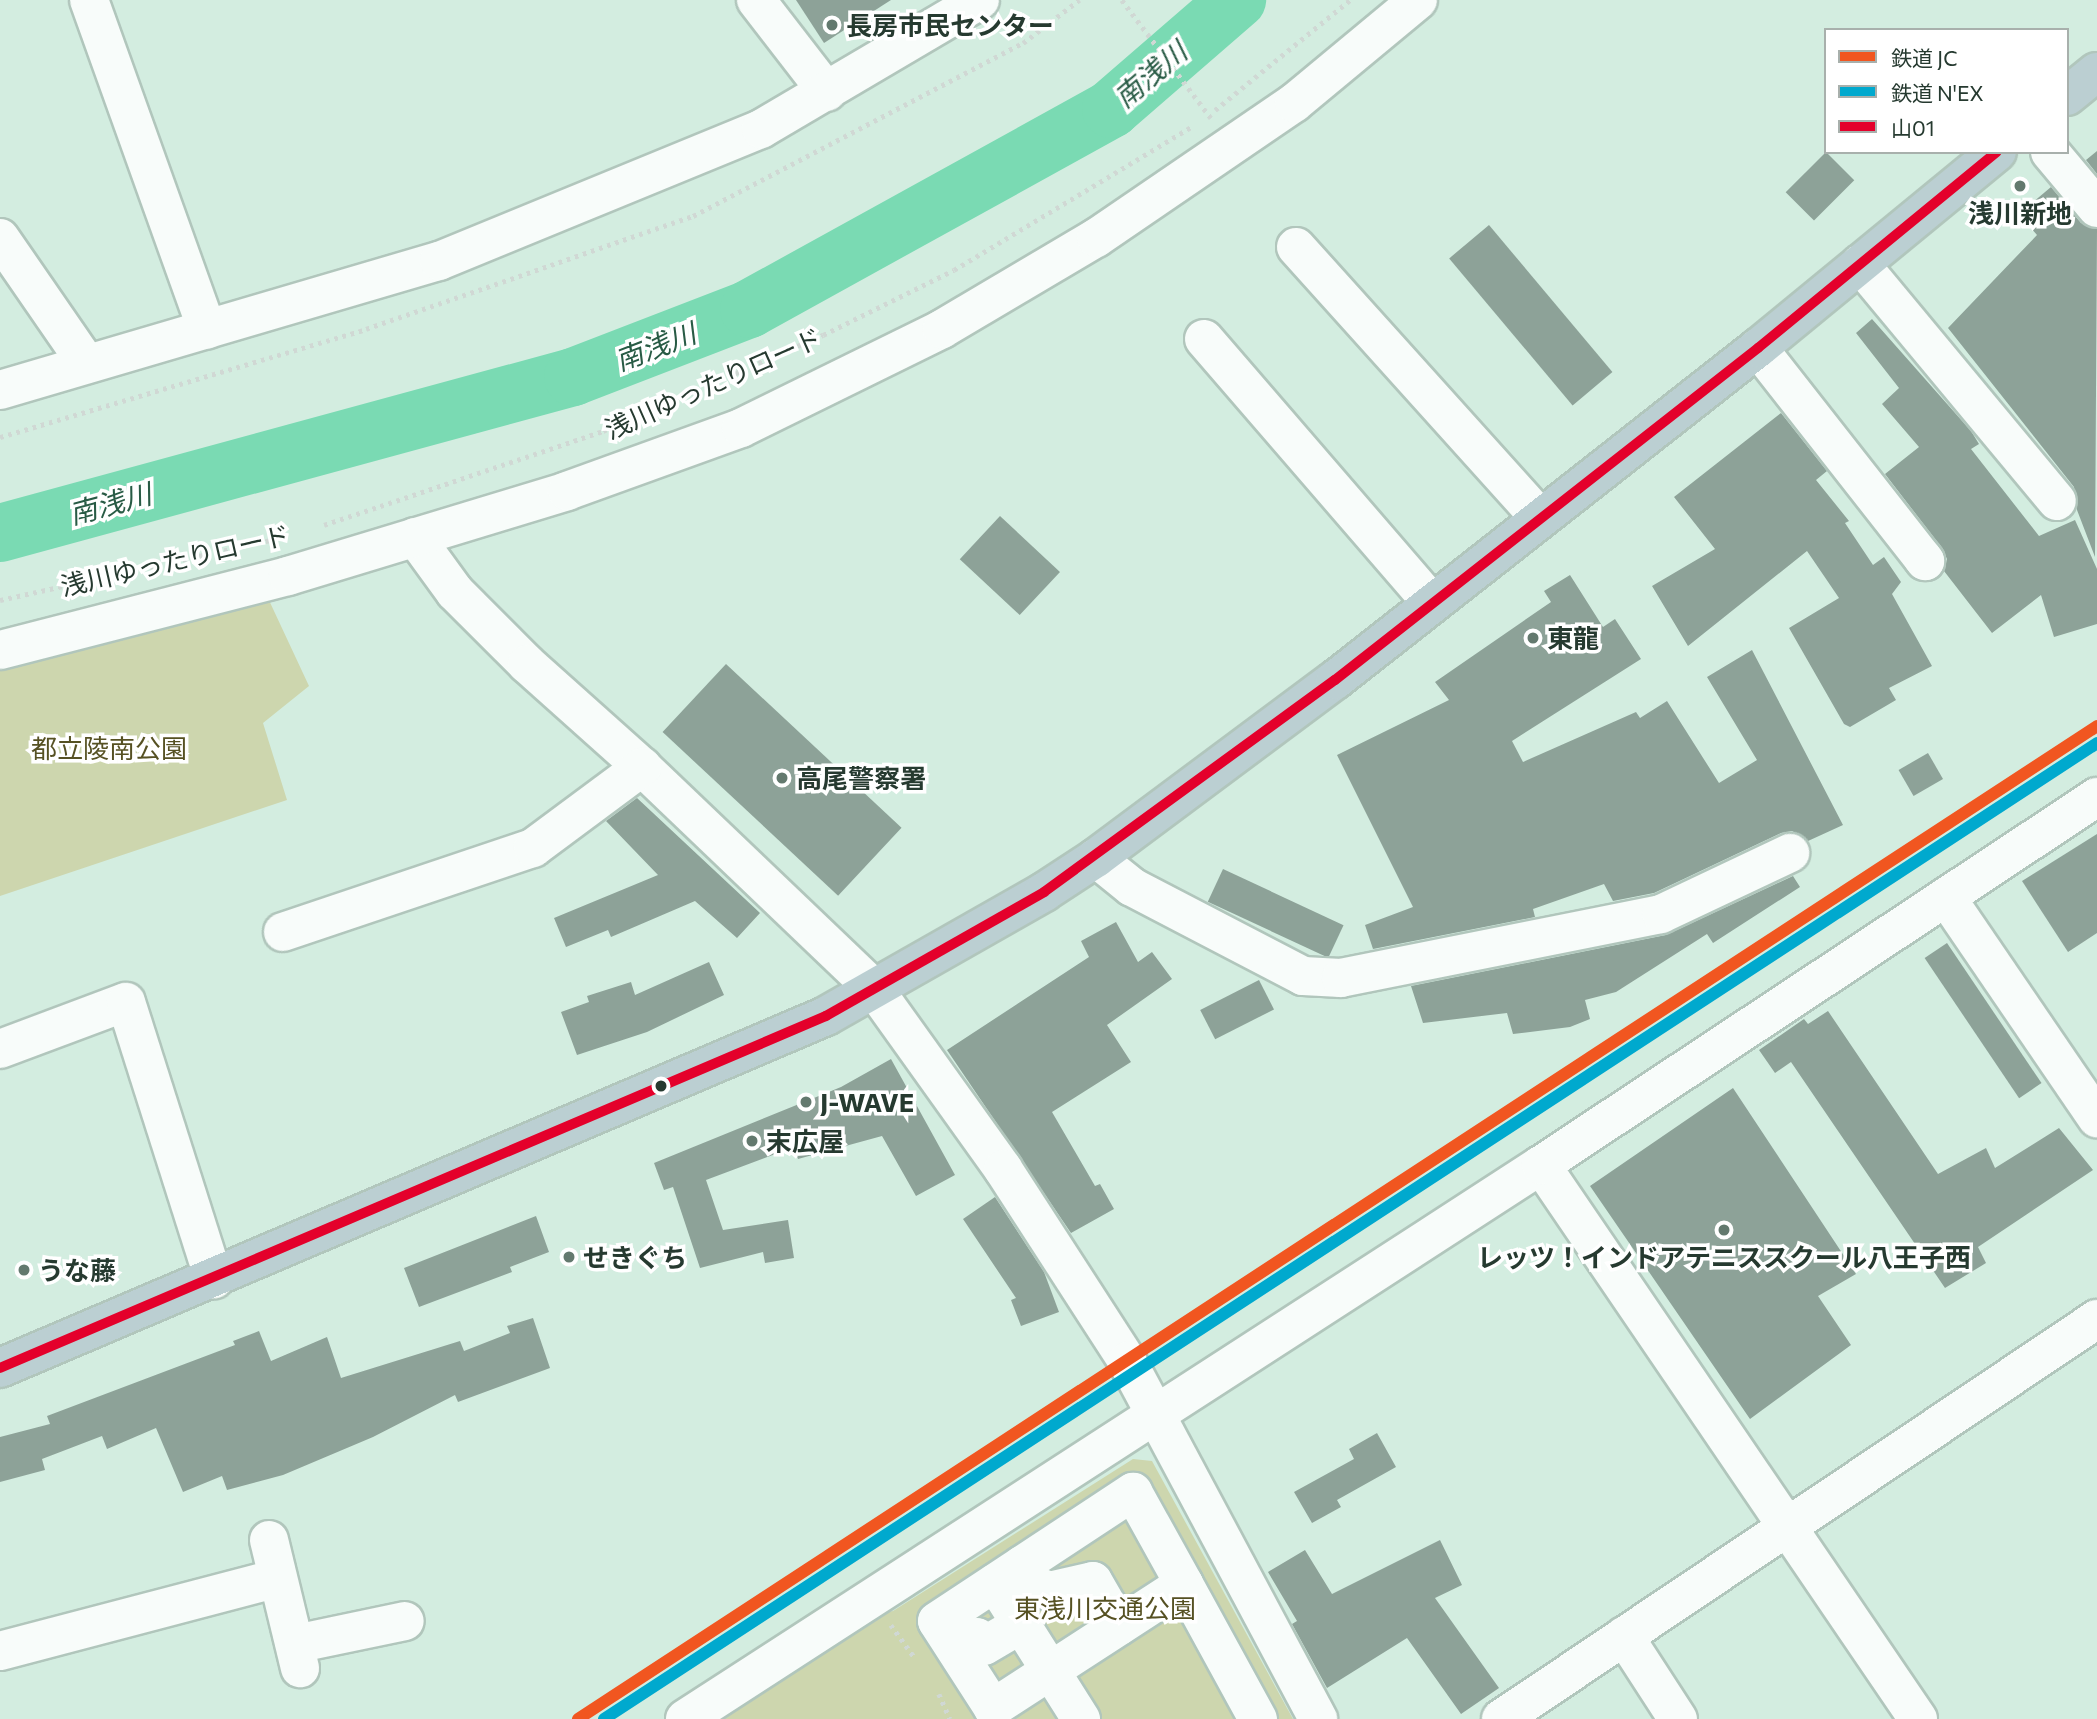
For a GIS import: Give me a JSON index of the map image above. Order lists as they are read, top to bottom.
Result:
{
  "streets": {
    "path": ["浅川ゆったりロード"]
  },
  "water": ["南浅川"],
  "parks": ["都立陵南公園", "東浅川交通公園"],
  "places": [
    "長房市民センター",
    "浅川新地",
    "東龍",
    "高尾警察署",
    "J-WAVE",
    "末広屋",
    "レッツ！インドアテニススクール八王子西",
    "せきぐち",
    "うな藤"
  ],
  "lines": ["transit line 山01", "rail line JC", "rail line N'EX"],
  "legend": ["鉄道 JC", "鉄道 N'EX", "山01"]
}
